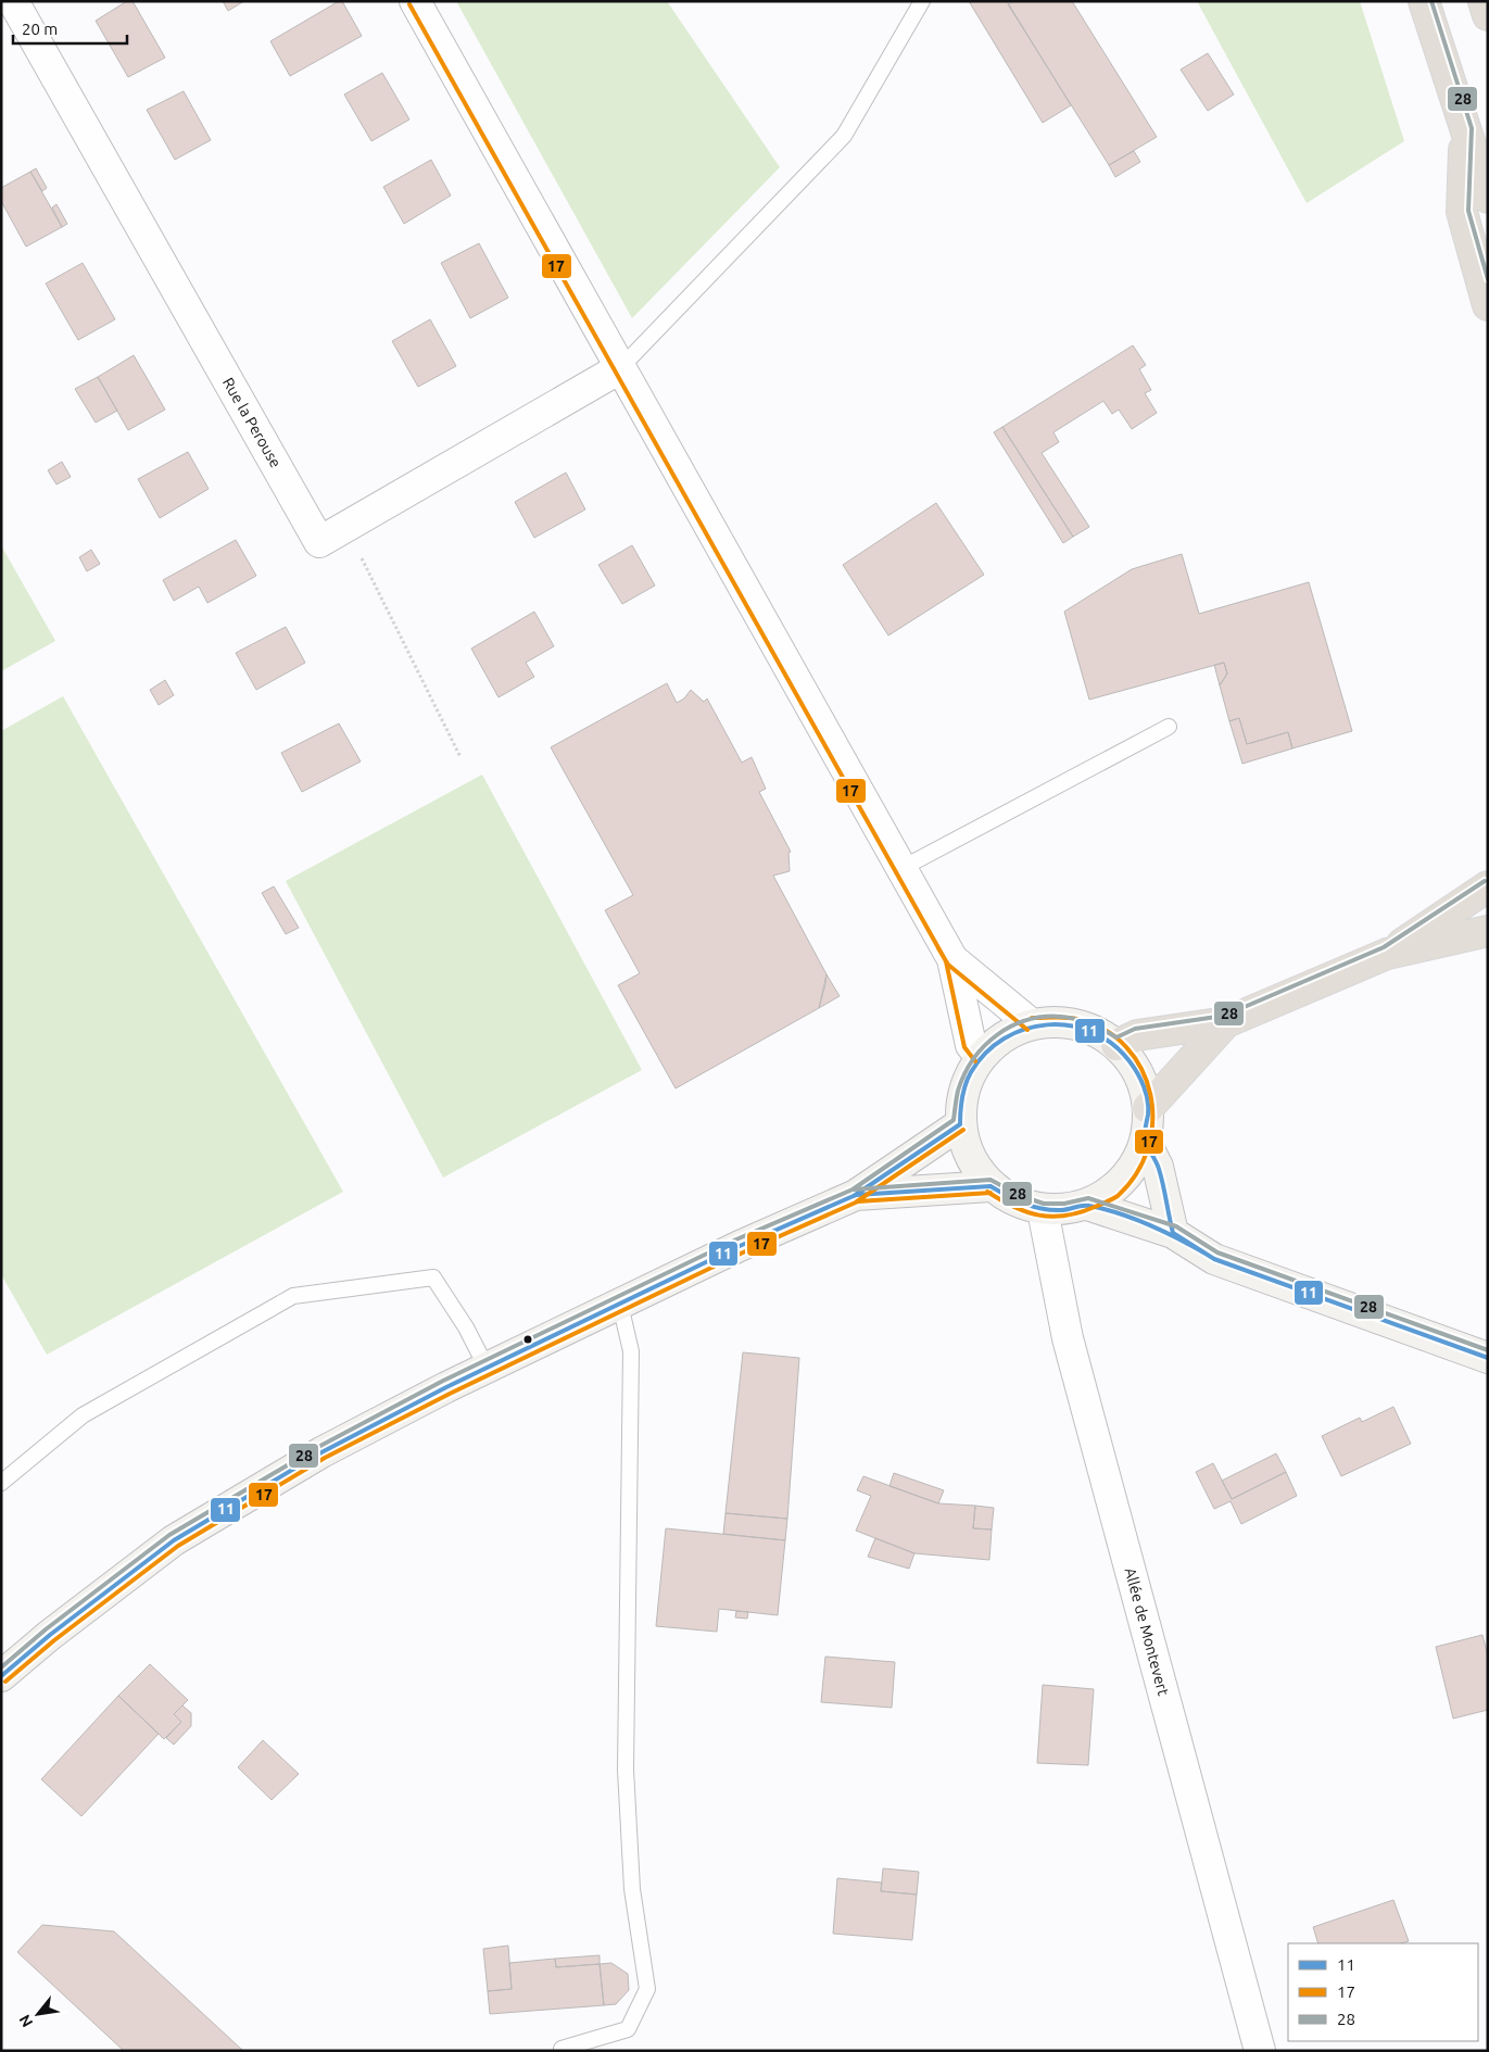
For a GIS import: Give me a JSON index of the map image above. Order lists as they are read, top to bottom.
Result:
{
  "streets": {
    "street": ["Rue la Perouse", "Allée de Montevert"]
  },
  "lines": ["transit line 28", "transit line 17", "transit line 11"],
  "legend": ["11", "17", "28"],
  "scale_bar": "20 m",
  "north": "bottom left"
}
